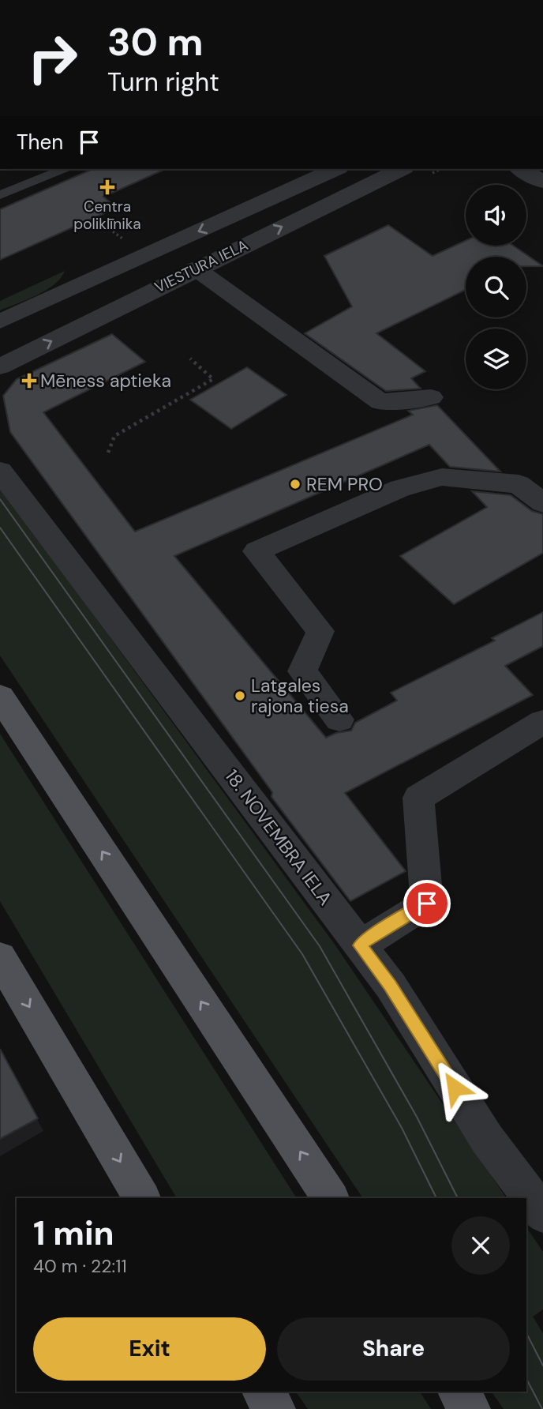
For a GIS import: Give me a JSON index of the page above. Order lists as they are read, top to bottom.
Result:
{
  "streets": {
    "street": ["VIESTURA IELA", "18. NOVEMBRA IELA"]
  },
  "places": {
    "health": ["Centra poliklīnika", "Mēness aptieka"],
    "other": ["REM PRO", "Latgales rajona tiesa"]
  },
  "page": {
    "turn": ["30 m", "Turn right"],
    "then": "Then",
    "heading": ["1 min", "40 m · 22:11"],
    "buttons": ["Exit", "Share"]
  }
}
